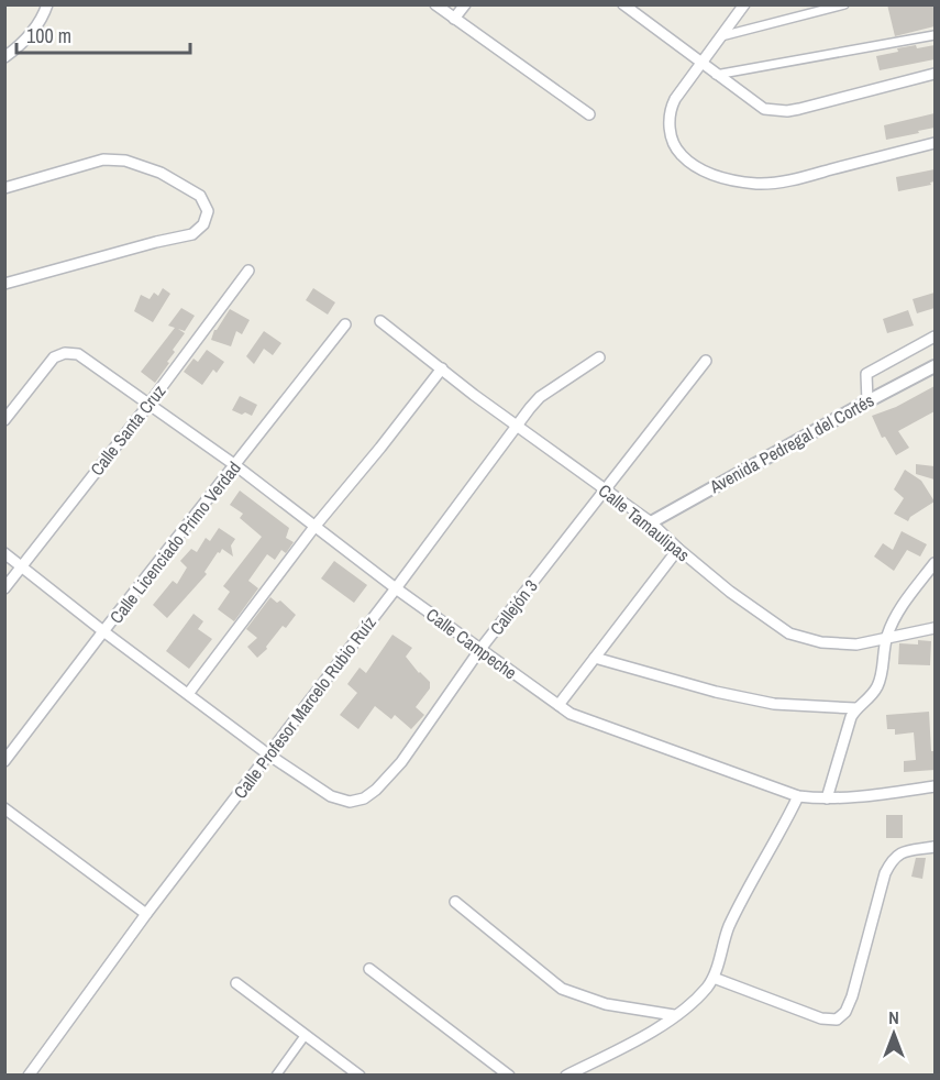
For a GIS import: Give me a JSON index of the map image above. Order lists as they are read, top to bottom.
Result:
{
  "streets": {
    "street": [
      "Calle Santa Cruz",
      "Avenida Pedregal del Cortés",
      "Calle Tamaulipas",
      "Calle Licenciado Primo Verdad",
      "Callejón 3",
      "Calle Campeche",
      "Calle Profesor Marcelo Rubio Ruíz"
    ]
  },
  "crossings": [
    ["Calle Santa Cruz", "Callejón 3"],
    ["Calle Santa Cruz", "Calle Campeche"],
    ["Avenida Pedregal del Cortés", "Calle Tamaulipas"],
    ["Calle Tamaulipas", "Callejón 3"],
    ["Calle Tamaulipas", "Calle Profesor Marcelo Rubio Ruíz"],
    ["Calle Licenciado Primo Verdad", "Callejón 3"],
    ["Calle Licenciado Primo Verdad", "Calle Campeche"],
    ["Callejón 3", "Calle Campeche"],
    ["Callejón 3", "Calle Profesor Marcelo Rubio Ruíz"],
    ["Calle Campeche", "Calle Profesor Marcelo Rubio Ruíz"]
  ],
  "scale_bar": "100 m",
  "north": "top"
}
